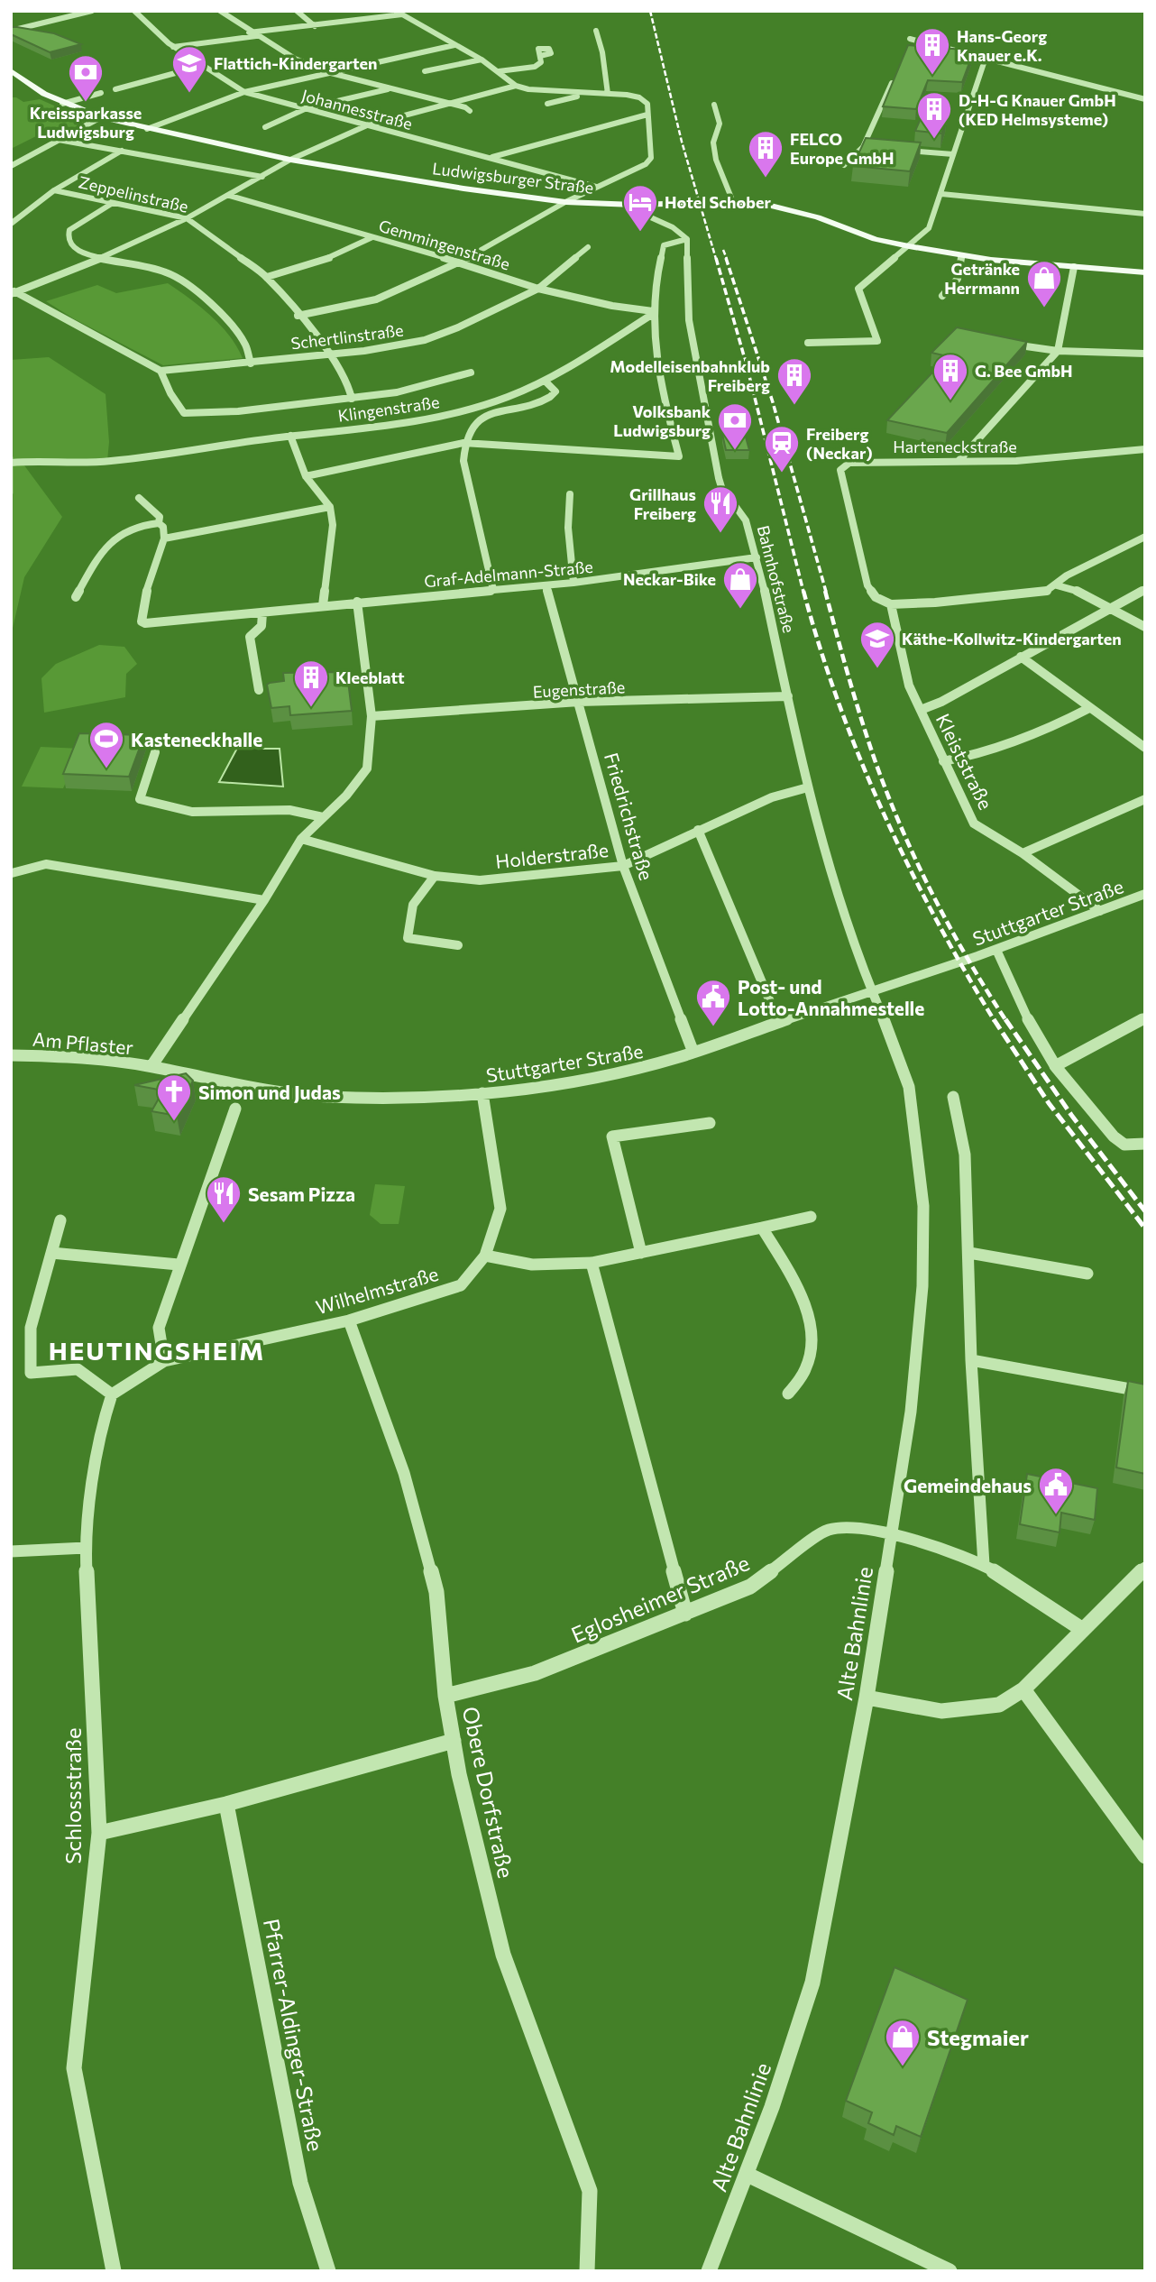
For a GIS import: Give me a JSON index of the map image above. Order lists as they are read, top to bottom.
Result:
{
  "streets": {
    "main road": ["Ludwigsburger Straße"],
    "street": [
      "Johannesstraße",
      "Zeppelinstraße",
      "Gemmingenstraße",
      "Schertlinstraße",
      "Klingenstraße",
      "Harteneckstraße",
      "Graf-Adelmann-Straße",
      "Bahnhofstraße",
      "Eugenstraße",
      "Kleiststraße",
      "Friedrichstraße",
      "Holderstraße",
      "Stuttgarter Straße",
      "Am Pflaster",
      "Wilhelmstraße",
      "Eglosheimer Straße",
      "Alte Bahnlinie",
      "Obere Dorfstraße",
      "Schlossstraße",
      "Pfarrer-Aldinger-Straße"
    ]
  },
  "crossings": [
    ["Zeppelinstraße", "Schertlinstraße"],
    ["Gemmingenstraße", "Schertlinstraße"],
    ["Gemmingenstraße", "Klingenstraße"],
    ["Harteneckstraße", "Kleiststraße"],
    ["Graf-Adelmann-Straße", "Bahnhofstraße"],
    ["Graf-Adelmann-Straße", "Friedrichstraße"],
    ["Bahnhofstraße", "Eugenstraße"],
    ["Bahnhofstraße", "Holderstraße"],
    ["Bahnhofstraße", "Stuttgarter Straße"],
    ["Bahnhofstraße", "Alte Bahnlinie"],
    ["Eugenstraße", "Friedrichstraße"],
    ["Kleiststraße", "Stuttgarter Straße"],
    ["Friedrichstraße", "Holderstraße"],
    ["Friedrichstraße", "Stuttgarter Straße"],
    ["Stuttgarter Straße", "Am Pflaster"],
    ["Stuttgarter Straße", "Wilhelmstraße"],
    ["Stuttgarter Straße", "Alte Bahnlinie"],
    ["Wilhelmstraße", "Obere Dorfstraße"],
    ["Wilhelmstraße", "Schlossstraße"],
    ["Eglosheimer Straße", "Obere Dorfstraße"]
  ],
  "districts": ["HEUTINGSHEIM"],
  "places": {
    "building": [
      "Hans-Georg Knauer e.K.",
      "D-H-G Knauer GmbH (KED Helmsysteme)",
      "FELCO Europe GmbH",
      "G. Bee GmbH",
      "Modelleisenbahnklub Freiberg",
      "Kleeblatt"
    ],
    "school or university": ["Flattich-Kindergarten", "Käthe-Kollwitz-Kindergarten"],
    "bank": ["Kreissparkasse Ludwigsburg", "Volksbank Ludwigsburg"],
    "hotel": ["Hotel Schober"],
    "shop": ["Getränke Herrmann", "Neckar-Bike", "Stegmaier"],
    "station": ["Freiberg (Neckar)"],
    "restaurant": ["Grillhaus Freiberg", "Sesam Pizza"],
    "sports": ["Kasteneckhalle"],
    "public building": ["Post- und Lotto-Annahmestelle", "Gemeindehaus"],
    "church": ["Simon und Judas"]
  }
}
